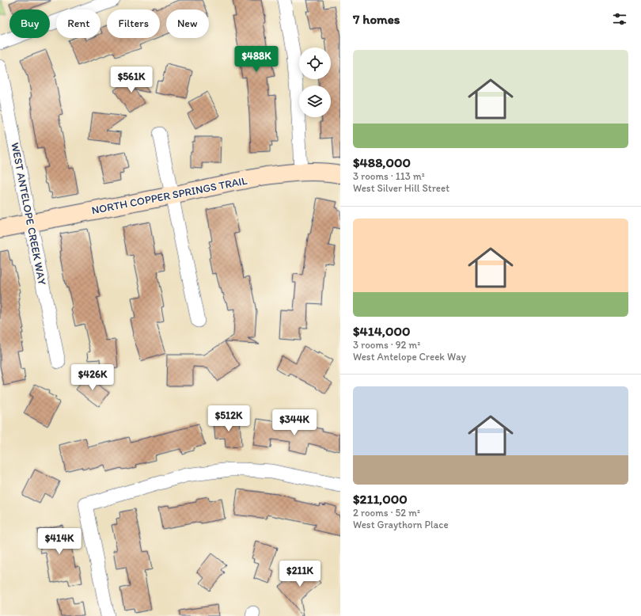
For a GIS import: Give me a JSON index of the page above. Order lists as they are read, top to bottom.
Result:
{
  "streets": {
    "street": ["NORTH COPPER SPRINGS TRAIL", "WEST ANTELOPE CREEK WAY"]
  },
  "crossings": [
    ["NORTH COPPER SPRINGS TRAIL", "WEST ANTELOPE CREEK WAY"]
  ],
  "page": {
    "heading": "7 homes",
    "chip": [
      "Buy",
      "Rent",
      "Filters",
      "New"
    ],
    "list": [
      {
        "name": "$488,000",
        "note": "3 rooms · 113 m² · West Silver Hill Street"
      },
      {
        "name": "$414,000",
        "note": "3 rooms · 92 m² · West Antelope Creek Way"
      },
      {
        "name": "$211,000",
        "note": "2 rooms · 52 m² · West Graythorn Place"
      }
    ],
    "price": [
      "$488K",
      "$561K",
      "$426K",
      "$512K",
      "$344K",
      "$414K",
      "$211K"
    ]
  }
}
